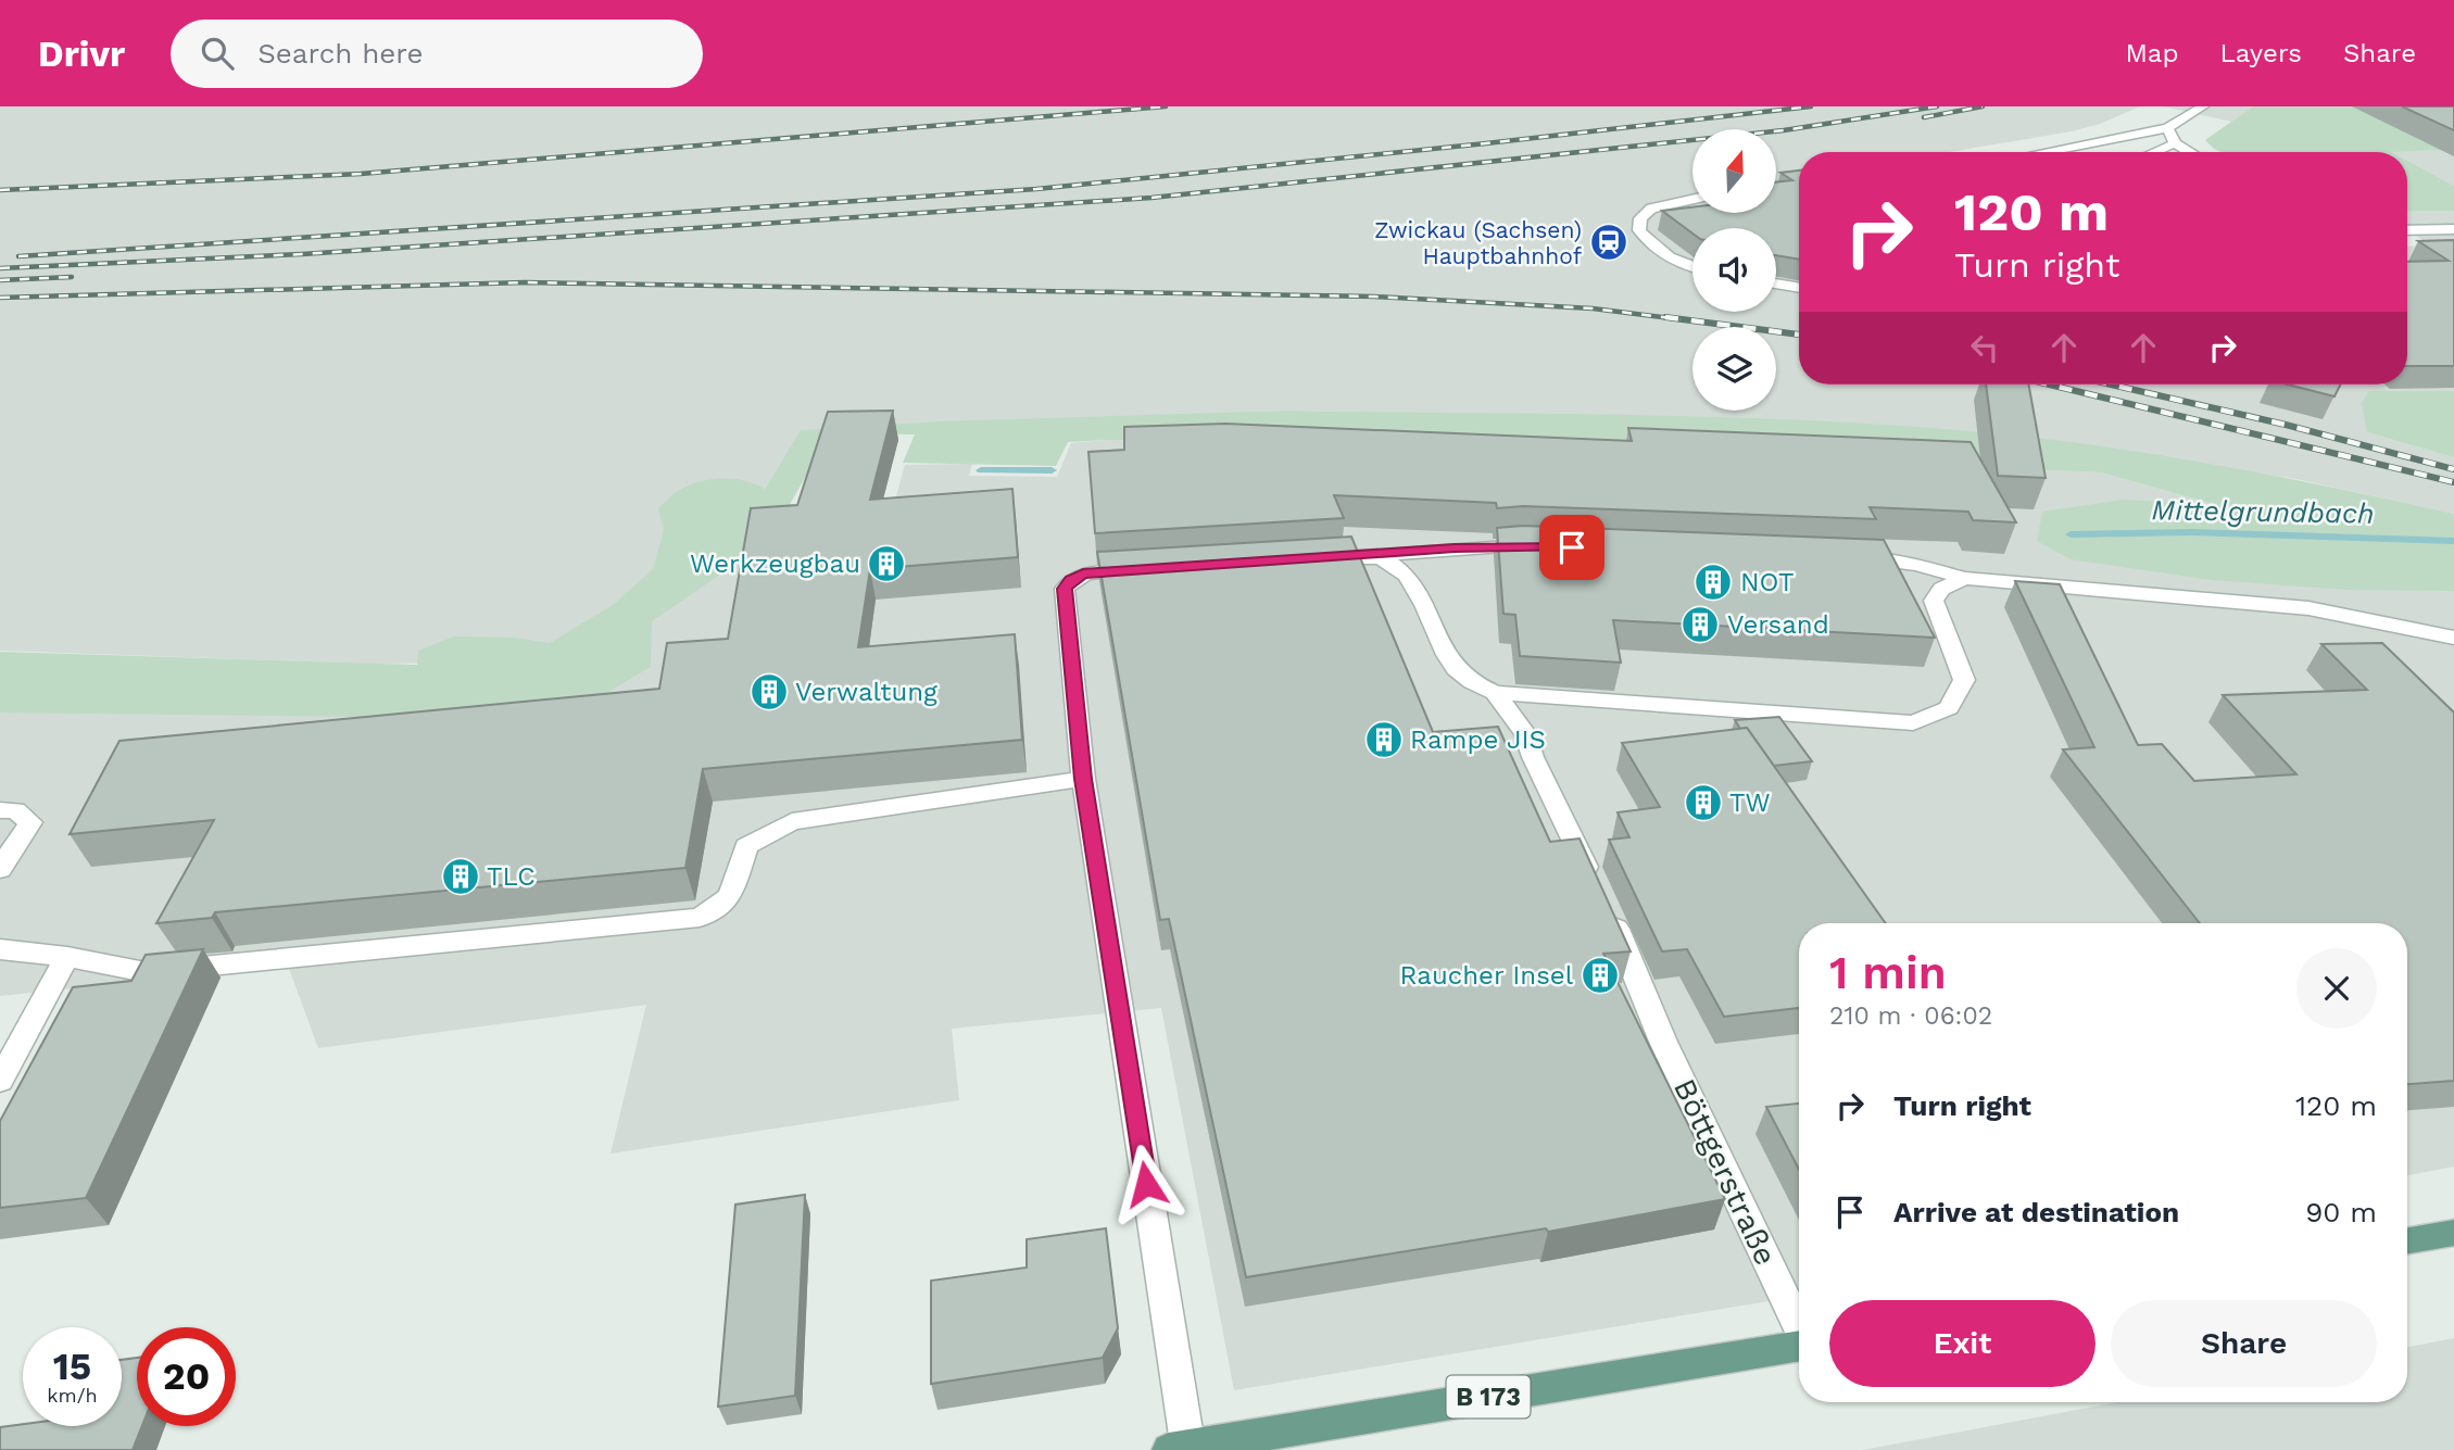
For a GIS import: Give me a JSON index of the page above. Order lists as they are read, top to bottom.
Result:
{
  "streets": {
    "main road": ["B 173"],
    "street": ["Böttgerstraße"]
  },
  "water": ["Mittelgrundbach"],
  "places": {
    "station": ["Zwickau (Sachsen) Hauptbahnhof"],
    "building": [
      "Werkzeugbau",
      "NOT",
      "Versand",
      "Verwaltung",
      "Rampe JIS",
      "TW",
      "TLC",
      "Raucher Insel"
    ]
  },
  "north": "top",
  "page": {
    "header": "Drivr",
    "search": "Search here",
    "nav": ["Map", "Layers", "Share"],
    "turn": ["120 m", "Turn right"],
    "heading": ["1 min", "210 m · 06:02"],
    "list": [
      {
        "name": "Turn right",
        "value": "120 m"
      },
      {
        "name": "Arrive at destination",
        "value": "90 m"
      }
    ],
    "buttons": ["Exit", "Share"],
    "speed": "15 km/h",
    "limit": "20"
  }
}
